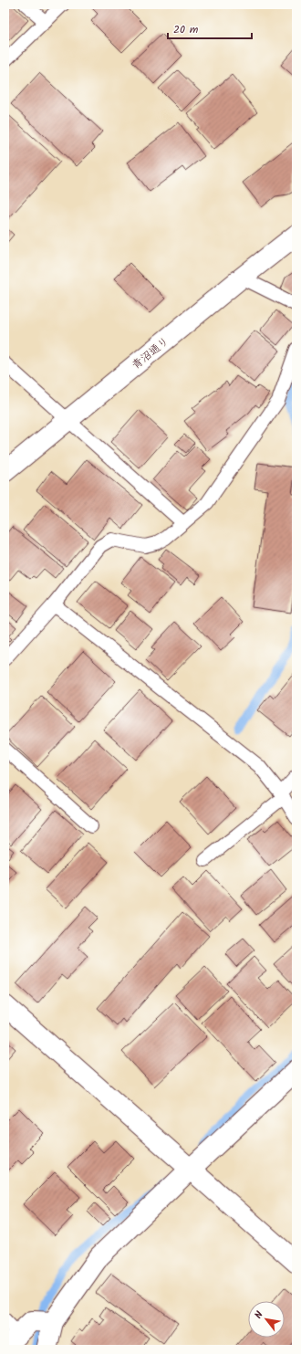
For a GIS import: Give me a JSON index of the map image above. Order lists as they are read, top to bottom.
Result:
{
  "streets": {
    "street": ["青沼通り"]
  },
  "scale_bar": "20 m",
  "north": "top left"
}
